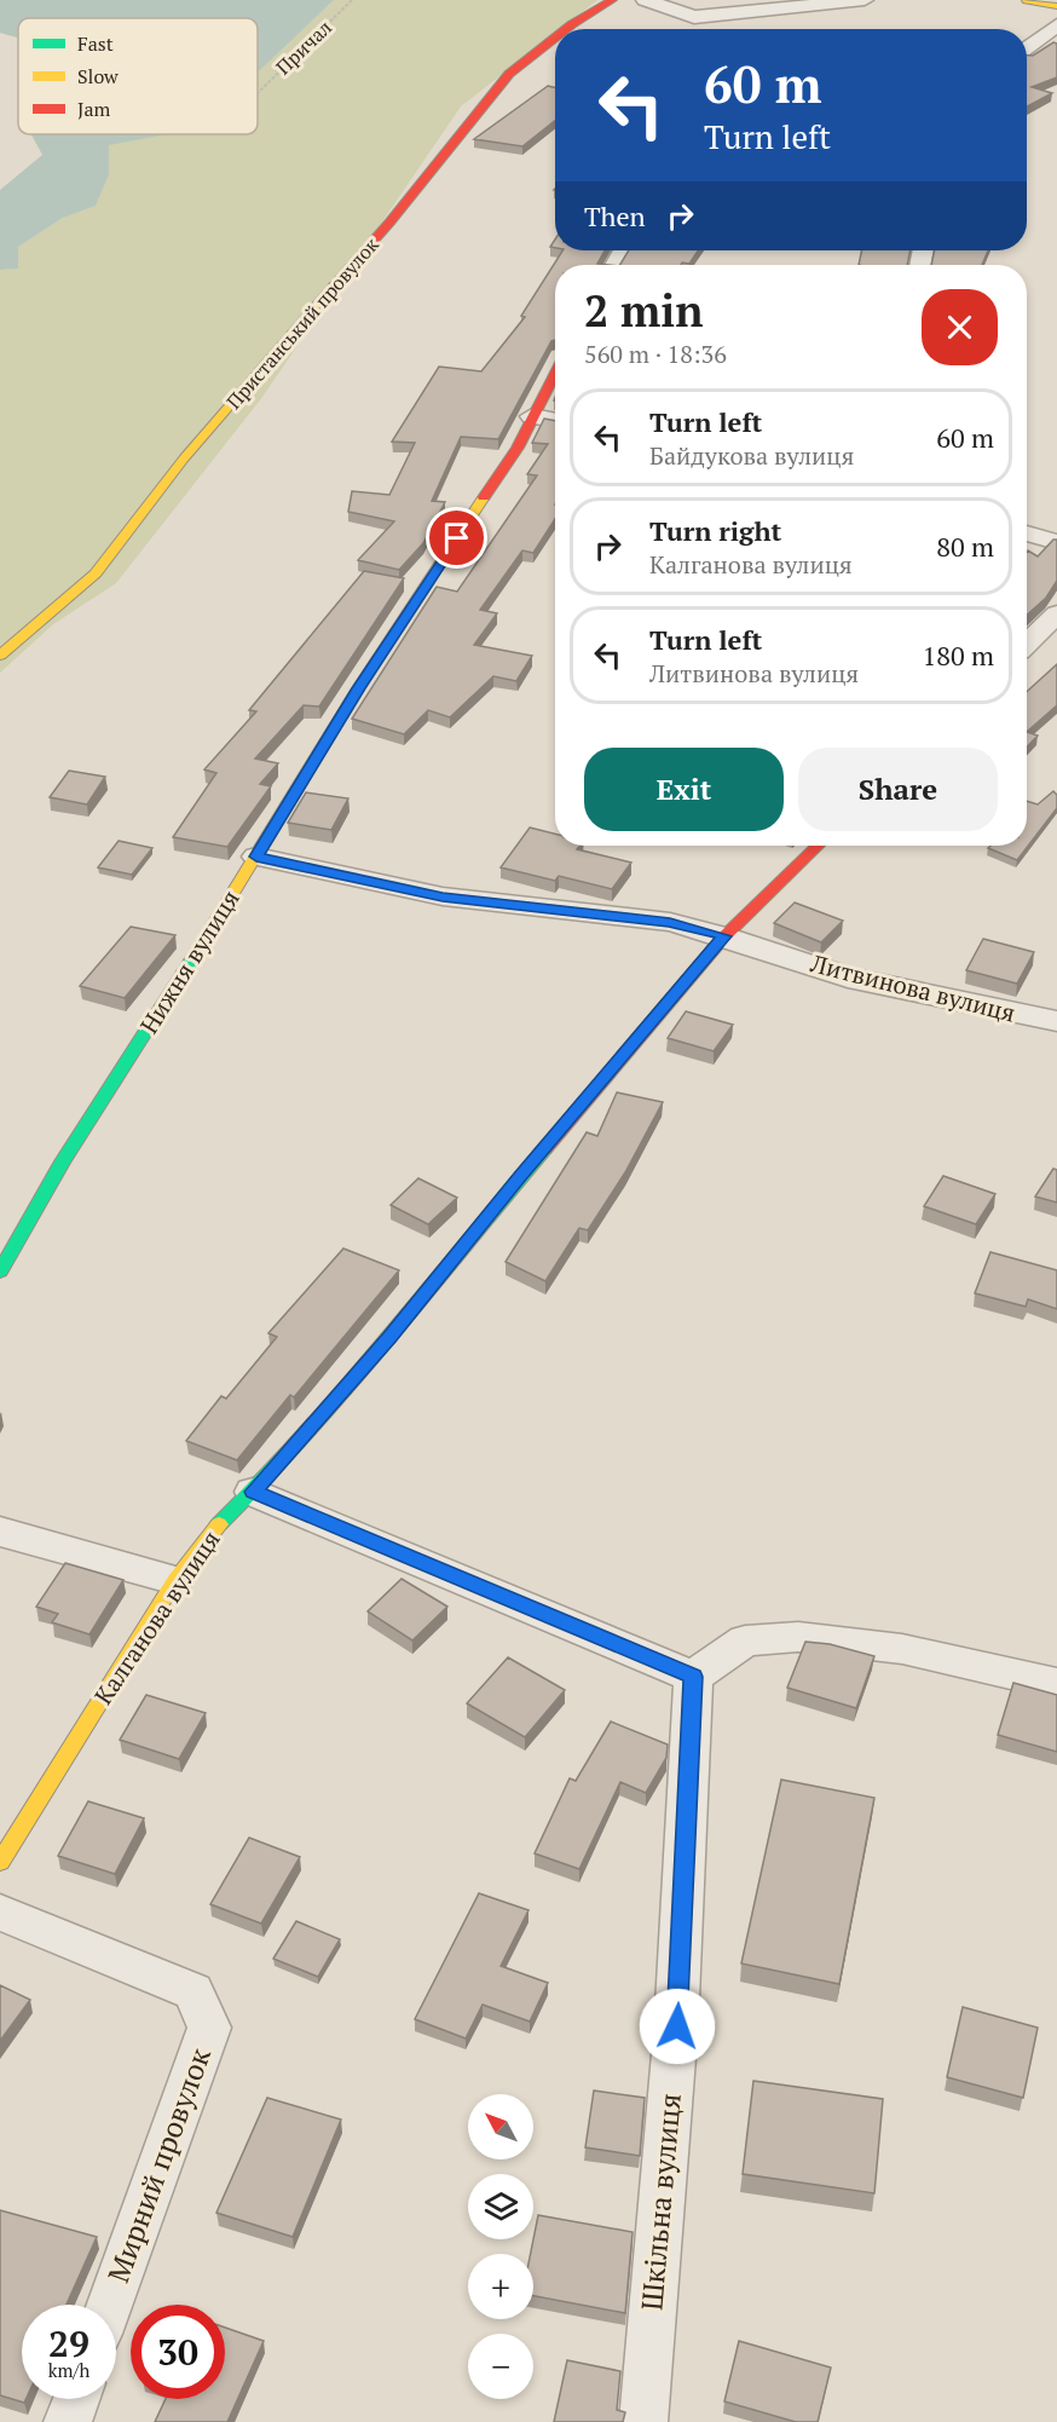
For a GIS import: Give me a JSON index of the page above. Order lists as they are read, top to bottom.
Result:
{
  "streets": {
    "street": [
      "Пристанський провулок",
      "Нижня вулиця",
      "Литвинова вулиця",
      "Калганова вулиця",
      "Мирний провулок",
      "Шкільна вулиця"
    ],
    "path": ["Причал"]
  },
  "crossings": [
    ["Нижня вулиця", "Литвинова вулиця"],
    ["Литвинова вулиця", "Калганова вулиця"]
  ],
  "legend": ["Fast", "Slow", "Jam"],
  "north": "top left",
  "page": {
    "turn": ["60 m", "Turn left"],
    "then": "Then",
    "heading": ["2 min", "560 m · 18:36"],
    "list": [
      {
        "name": "Turn left",
        "note": "Байдукова вулиця",
        "value": "60 m"
      },
      {
        "name": "Turn right",
        "note": "Калганова вулиця",
        "value": "80 m"
      },
      {
        "name": "Turn left",
        "note": "Литвинова вулиця",
        "value": "180 m"
      }
    ],
    "buttons": ["Exit", "Share"],
    "map_buttons": ["+", "−"],
    "speed": "29 km/h",
    "limit": "30"
  }
}
